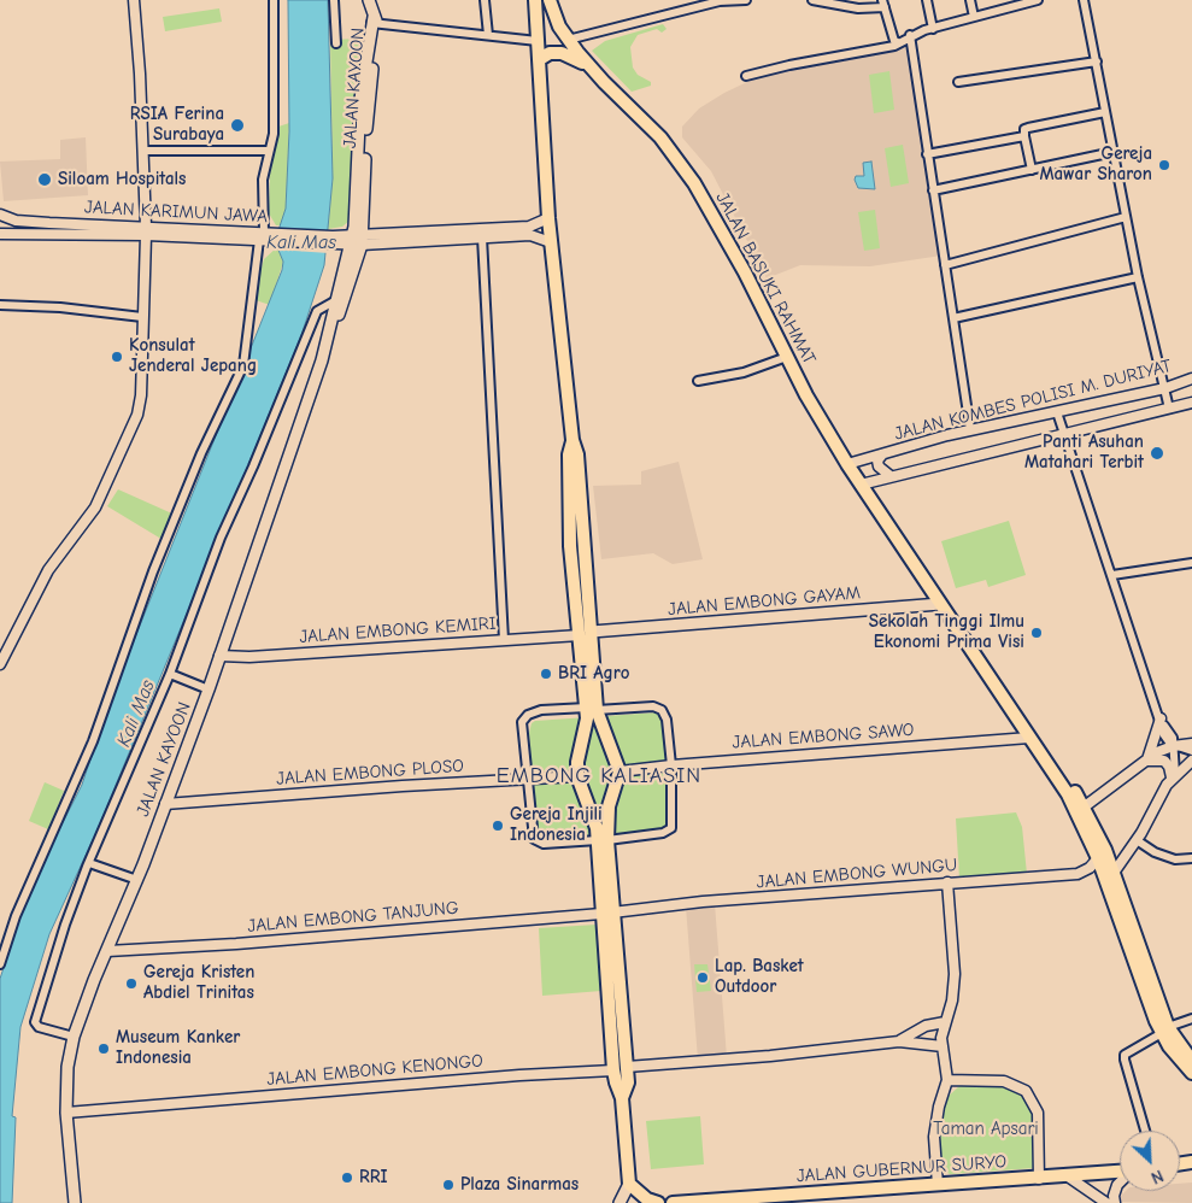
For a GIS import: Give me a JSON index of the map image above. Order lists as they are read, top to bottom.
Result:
{
  "streets": {
    "main road": [
      "JALAN KAYOON",
      "JALAN BASUKI RAHMAT",
      "JALAN EMBONG GAYAM",
      "JALAN GUBERNUR SURYO"
    ],
    "street": [
      "JALAN KARIMUN JAWA",
      "JALAN KOMBES POLISI M. DURIYAT",
      "JALAN EMBONG KEMIRI",
      "JALAN EMBONG SAWO",
      "JALAN EMBONG PLOSO",
      "JALAN EMBONG WUNGU",
      "JALAN EMBONG TANJUNG",
      "JALAN EMBONG KENONGO"
    ]
  },
  "crossings": [
    ["JALAN KAYOON", "JALAN KARIMUN JAWA"],
    ["JALAN KAYOON", "JALAN EMBONG KEMIRI"],
    ["JALAN KAYOON", "JALAN EMBONG PLOSO"],
    ["JALAN KAYOON", "JALAN EMBONG TANJUNG"],
    ["JALAN KAYOON", "JALAN EMBONG KENONGO"],
    ["JALAN BASUKI RAHMAT", "JALAN KOMBES POLISI M. DURIYAT"],
    ["JALAN EMBONG GAYAM", "JALAN EMBONG KEMIRI"],
    ["JALAN EMBONG WUNGU", "JALAN EMBONG TANJUNG"]
  ],
  "districts": ["EMBONG KALIASIN"],
  "water": ["Kali Mas"],
  "parks": ["Taman Apsari"],
  "places": [
    "RSIA Ferina Surabaya",
    "Gereja Mawar Sharon",
    "Siloam Hospitals",
    "Konsulat Jenderal Jepang",
    "Panti Asuhan Matahari Terbit",
    "Sekolah Tinggi Ilmu Ekonomi Prima Visi",
    "BRI Agro",
    "Gereja Injili Indonesia",
    "Lap. Basket Outdoor",
    "Gereja Kristen Abdiel Trinitas",
    "Museum Kanker Indonesia",
    "RRI",
    "Plaza Sinarmas"
  ],
  "north": "bottom right"
}
